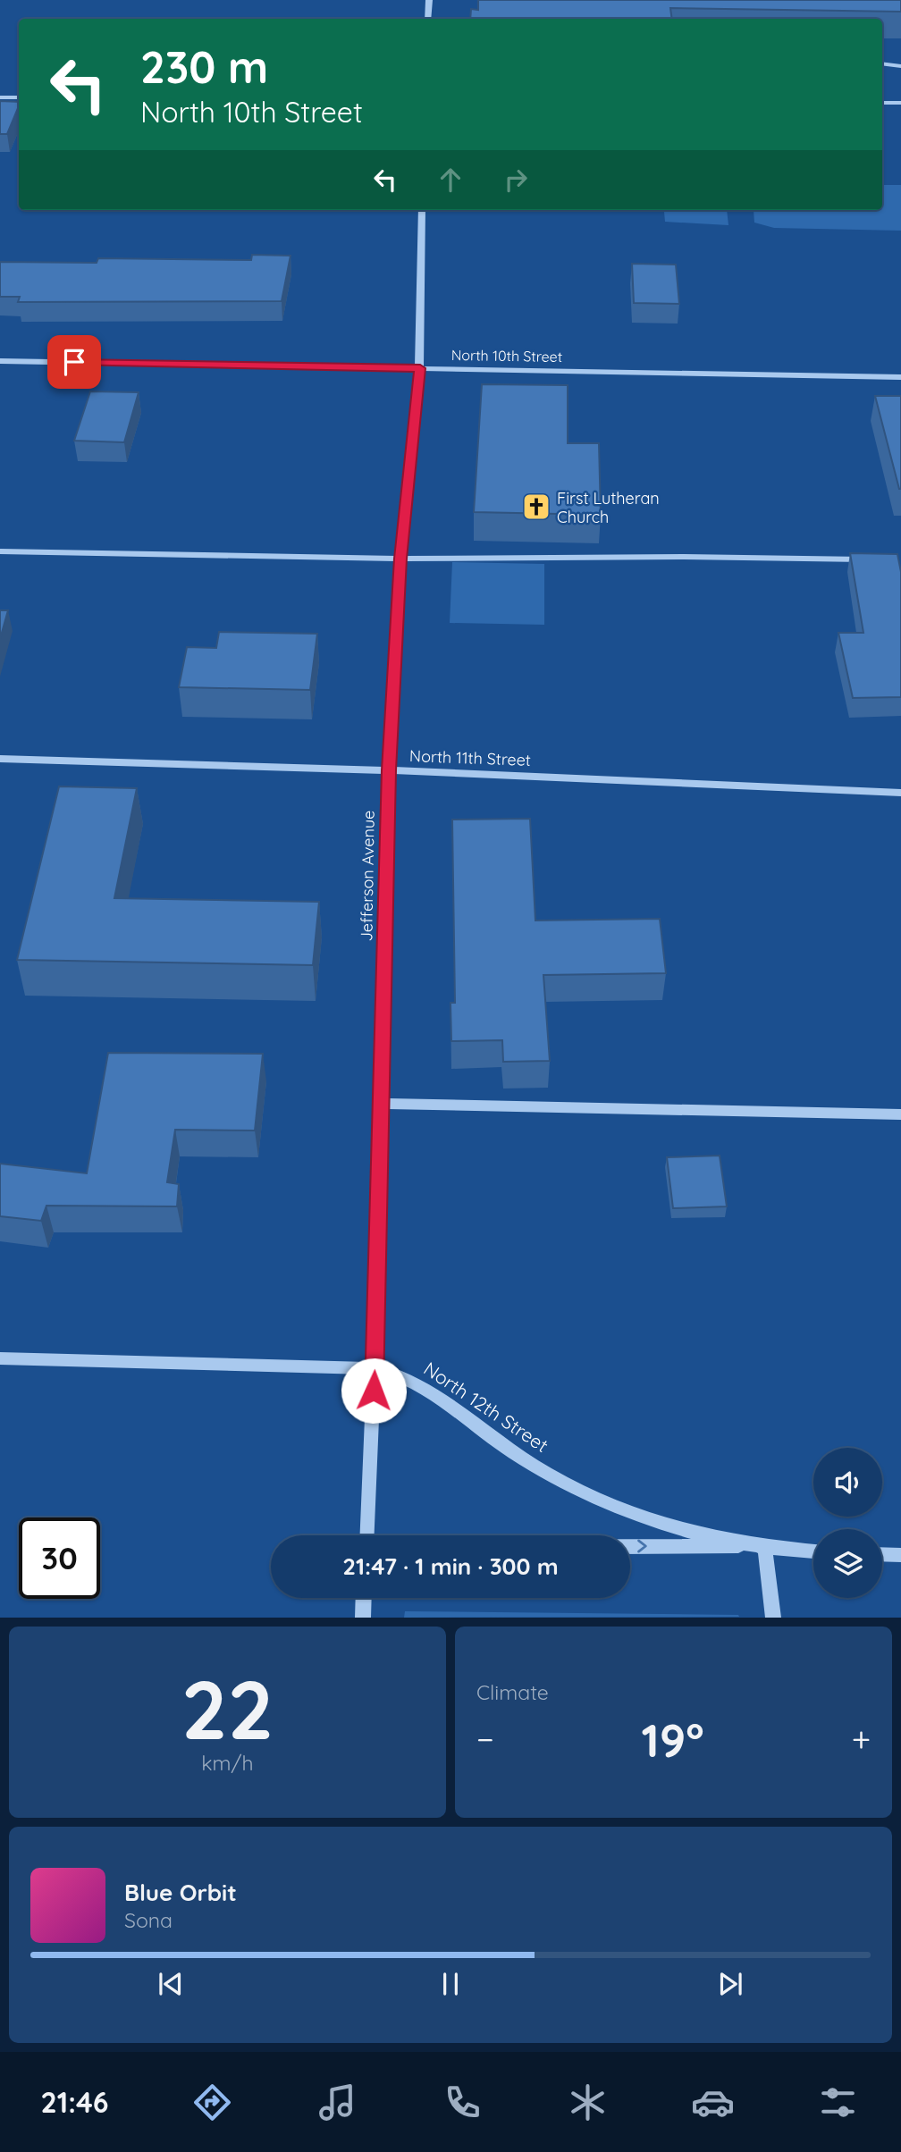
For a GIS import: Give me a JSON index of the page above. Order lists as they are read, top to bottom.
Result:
{
  "streets": {
    "street": [
      "North 10th Street",
      "North 11th Street",
      "Jefferson Avenue",
      "North 12th Street"
    ]
  },
  "crossings": [
    ["North 10th Street", "Jefferson Avenue"],
    ["North 11th Street", "Jefferson Avenue"],
    ["Jefferson Avenue", "North 12th Street"]
  ],
  "places": {
    "church": ["First Lutheran Church"]
  },
  "page": {
    "turn": ["230 m", "North 10th Street"],
    "limit": "30",
    "trip": "21:47 · 1 min · 300 m",
    "tile": [
      ["22", "km/h"],
      "Climate"
    ],
    "heat": ["−", "19°", "+"],
    "song": ["Blue Orbit", "Sona"],
    "tabs": "21:46"
  }
}
